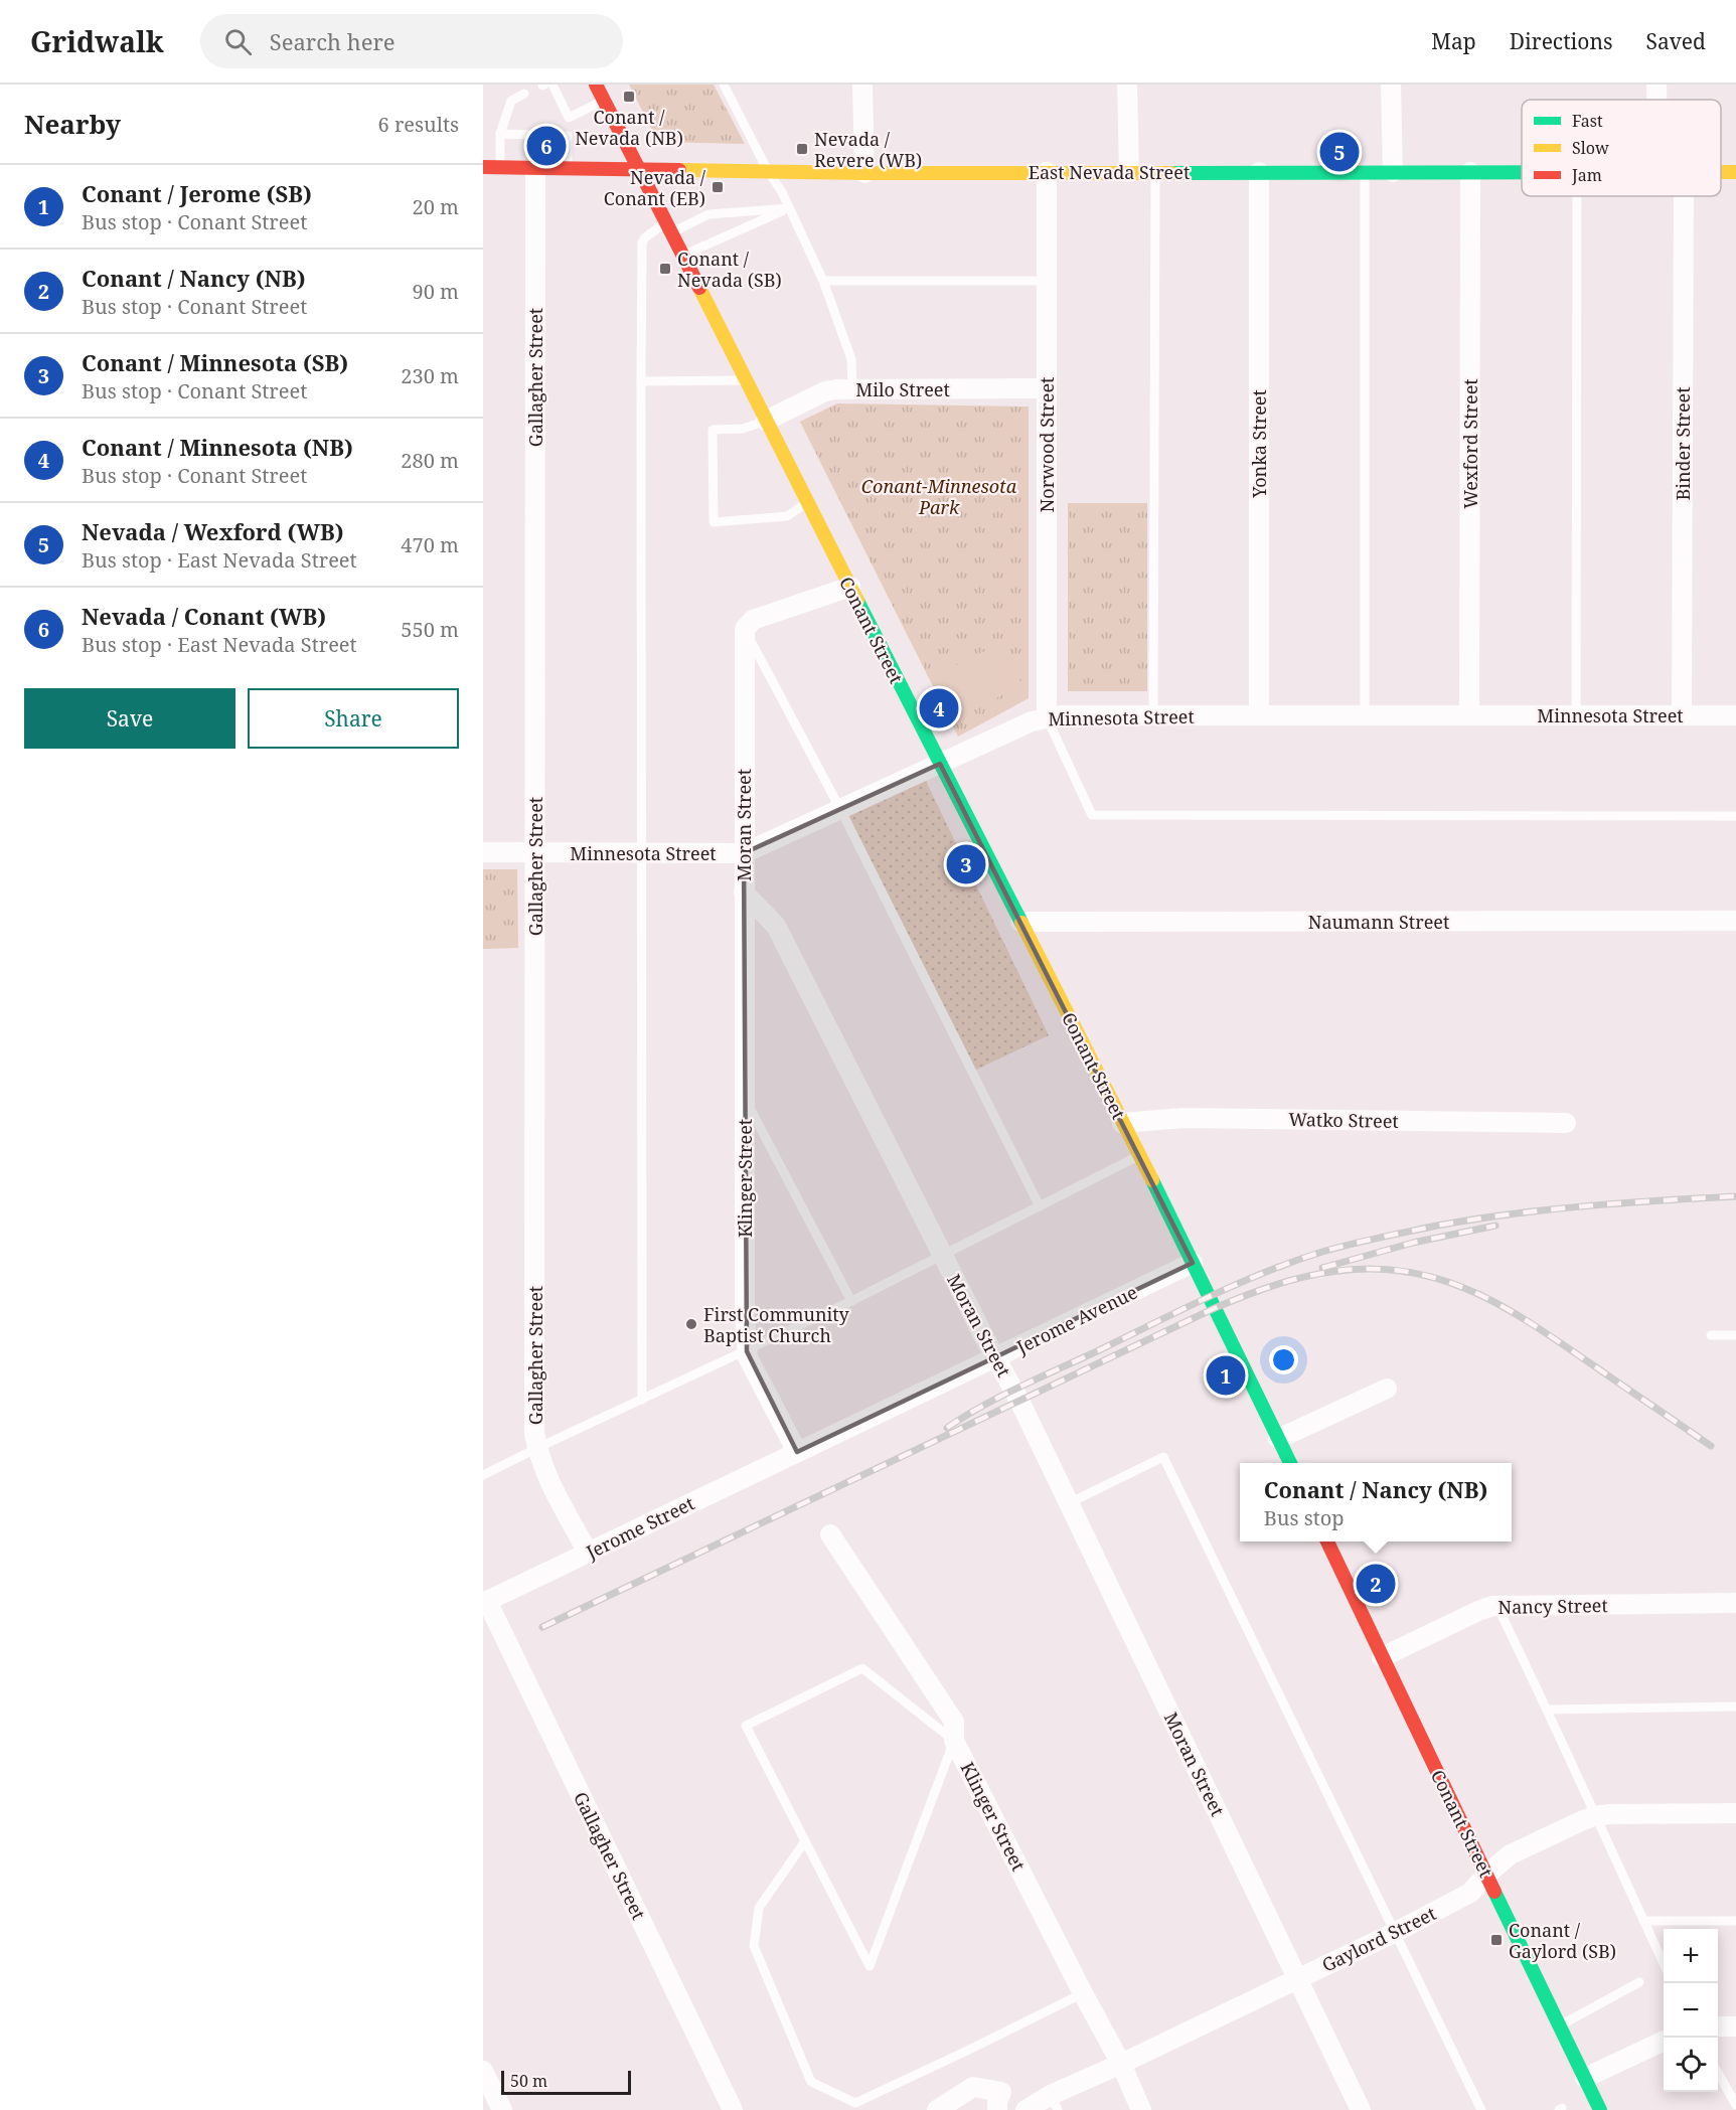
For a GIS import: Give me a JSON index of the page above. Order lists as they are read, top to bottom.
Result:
{
  "streets": {
    "main road": ["East Nevada Street", "Conant Street"],
    "street": [
      "Gallagher Street",
      "Milo Street",
      "Yonka Street",
      "Wexford Street",
      "Binder Street",
      "Norwood Street",
      "Minnesota Street",
      "Moran Street",
      "Naumann Street",
      "Watko Street",
      "Klinger Street",
      "Jerome Avenue",
      "Jerome Street",
      "Nancy Street",
      "Gaylord Street"
    ]
  },
  "crossings": [
    ["East Nevada Street", "Gallagher Street"],
    ["East Nevada Street", "Yonka Street"],
    ["East Nevada Street", "Wexford Street"],
    ["East Nevada Street", "Norwood Street"],
    ["East Nevada Street", "Conant Street"],
    ["Gallagher Street", "Minnesota Street"],
    ["Gallagher Street", "Jerome Street"],
    ["Milo Street", "Norwood Street"],
    ["Milo Street", "Conant Street"],
    ["Yonka Street", "Minnesota Street"],
    ["Wexford Street", "Minnesota Street"],
    ["Binder Street", "Minnesota Street"],
    ["Norwood Street", "Minnesota Street"],
    ["Conant Street", "Minnesota Street"],
    ["Conant Street", "Naumann Street"],
    ["Conant Street", "Watko Street"],
    ["Conant Street", "Jerome Avenue"],
    ["Conant Street", "Nancy Street"],
    ["Conant Street", "Gaylord Street"],
    ["Minnesota Street", "Moran Street"],
    ["Moran Street", "Klinger Street"],
    ["Moran Street", "Jerome Avenue"],
    ["Moran Street", "Gaylord Street"],
    ["Klinger Street", "Jerome Avenue"],
    ["Klinger Street", "Jerome Street"],
    ["Klinger Street", "Gaylord Street"],
    ["Jerome Avenue", "Jerome Street"]
  ],
  "parks": ["Conant-Minnesota Park"],
  "places": {
    "transit": [
      "Conant / Nevada (NB)",
      "Nevada / Revere (WB)",
      "Nevada / Conant (EB)",
      "Conant / Nevada (SB)",
      "Conant / Gaylord (SB)"
    ],
    "other": ["First Community Baptist Church"]
  },
  "legend": ["Fast", "Slow", "Jam"],
  "scale_bar": "50 m",
  "page": {
    "header": "Gridwalk",
    "search": "Search here",
    "nav": ["Map", "Directions", "Saved"],
    "heading": ["Nearby", "6 results"],
    "pins": [
      "6",
      "5",
      "4",
      "3",
      "1",
      "2"
    ],
    "list": [
      {
        "mark": "1",
        "name": "Conant / Jerome (SB)",
        "note": "Bus stop · Conant Street",
        "value": "20 m"
      },
      {
        "mark": "2",
        "name": "Conant / Nancy (NB)",
        "note": "Bus stop · Conant Street",
        "value": "90 m"
      },
      {
        "mark": "3",
        "name": "Conant / Minnesota (SB)",
        "note": "Bus stop · Conant Street",
        "value": "230 m"
      },
      {
        "mark": "4",
        "name": "Conant / Minnesota (NB)",
        "note": "Bus stop · Conant Street",
        "value": "280 m"
      },
      {
        "mark": "5",
        "name": "Nevada / Wexford (WB)",
        "note": "Bus stop · East Nevada Street",
        "value": "470 m"
      },
      {
        "mark": "6",
        "name": "Nevada / Conant (WB)",
        "note": "Bus stop · East Nevada Street",
        "value": "550 m"
      }
    ],
    "buttons": ["Save", "Share"],
    "popup": ["Conant / Nancy (NB)", "Bus stop"],
    "map_buttons": ["+", "−"],
    "scale": "50 m"
  }
}
